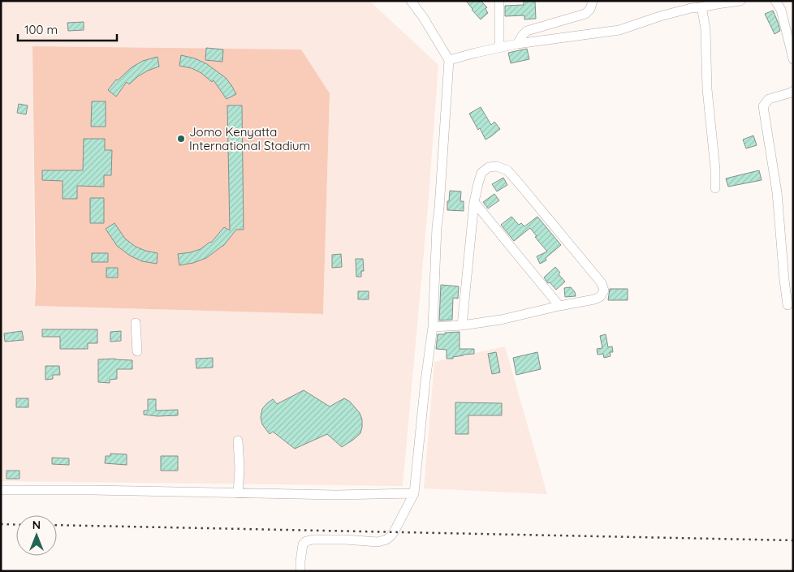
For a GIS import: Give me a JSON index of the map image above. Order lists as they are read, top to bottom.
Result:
{
  "places": ["Jomo Kenyatta International Stadium"],
  "scale_bar": "100 m",
  "north": "top"
}
